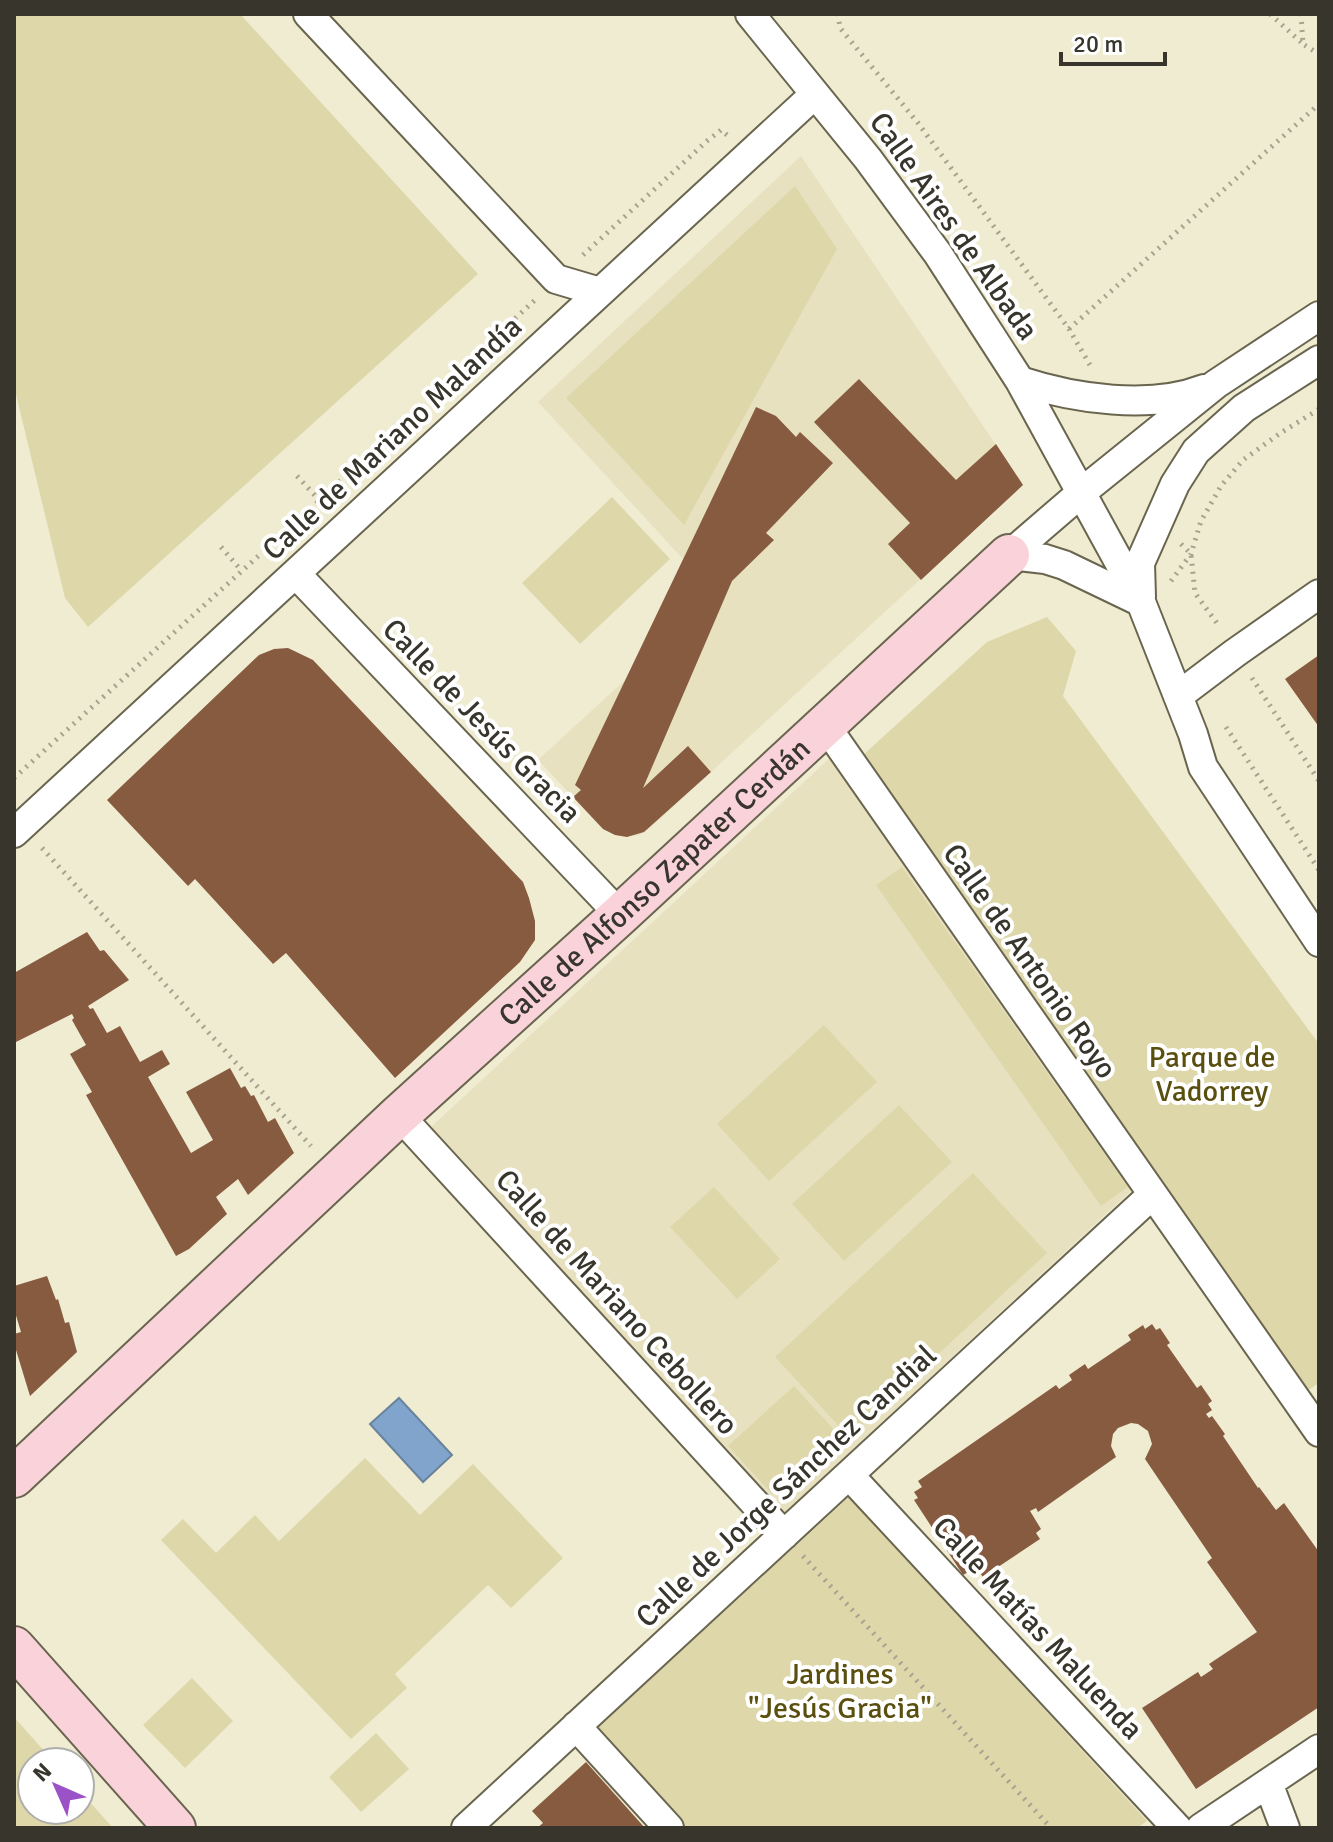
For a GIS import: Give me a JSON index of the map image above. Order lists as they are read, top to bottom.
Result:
{
  "streets": {
    "street": [
      "Calle Aires de Albada",
      "Calle de Mariano Malandía",
      "Calle de Jesús Gracia",
      "Calle de Alfonso Zapater Cerdán",
      "Calle de Antonio Royo",
      "Calle de Mariano Cebollero",
      "Calle de Jorge Sánchez Candial",
      "Calle Matías Maluenda"
    ]
  },
  "crossings": [
    ["Calle Aires de Albada", "Calle de Mariano Malandía"],
    ["Calle Aires de Albada", "Calle de Alfonso Zapater Cerdán"],
    ["Calle de Mariano Malandía", "Calle de Jesús Gracia"],
    ["Calle de Jesús Gracia", "Calle de Alfonso Zapater Cerdán"],
    ["Calle de Alfonso Zapater Cerdán", "Calle de Antonio Royo"],
    ["Calle de Alfonso Zapater Cerdán", "Calle de Mariano Cebollero"],
    ["Calle de Antonio Royo", "Calle de Jorge Sánchez Candial"],
    ["Calle de Mariano Cebollero", "Calle de Jorge Sánchez Candial"],
    ["Calle de Jorge Sánchez Candial", "Calle Matías Maluenda"]
  ],
  "parks": ["Parque de Vadorrey", "Jardines \"Jesús Gracia\""],
  "scale_bar": "20 m",
  "north": "top left"
}
